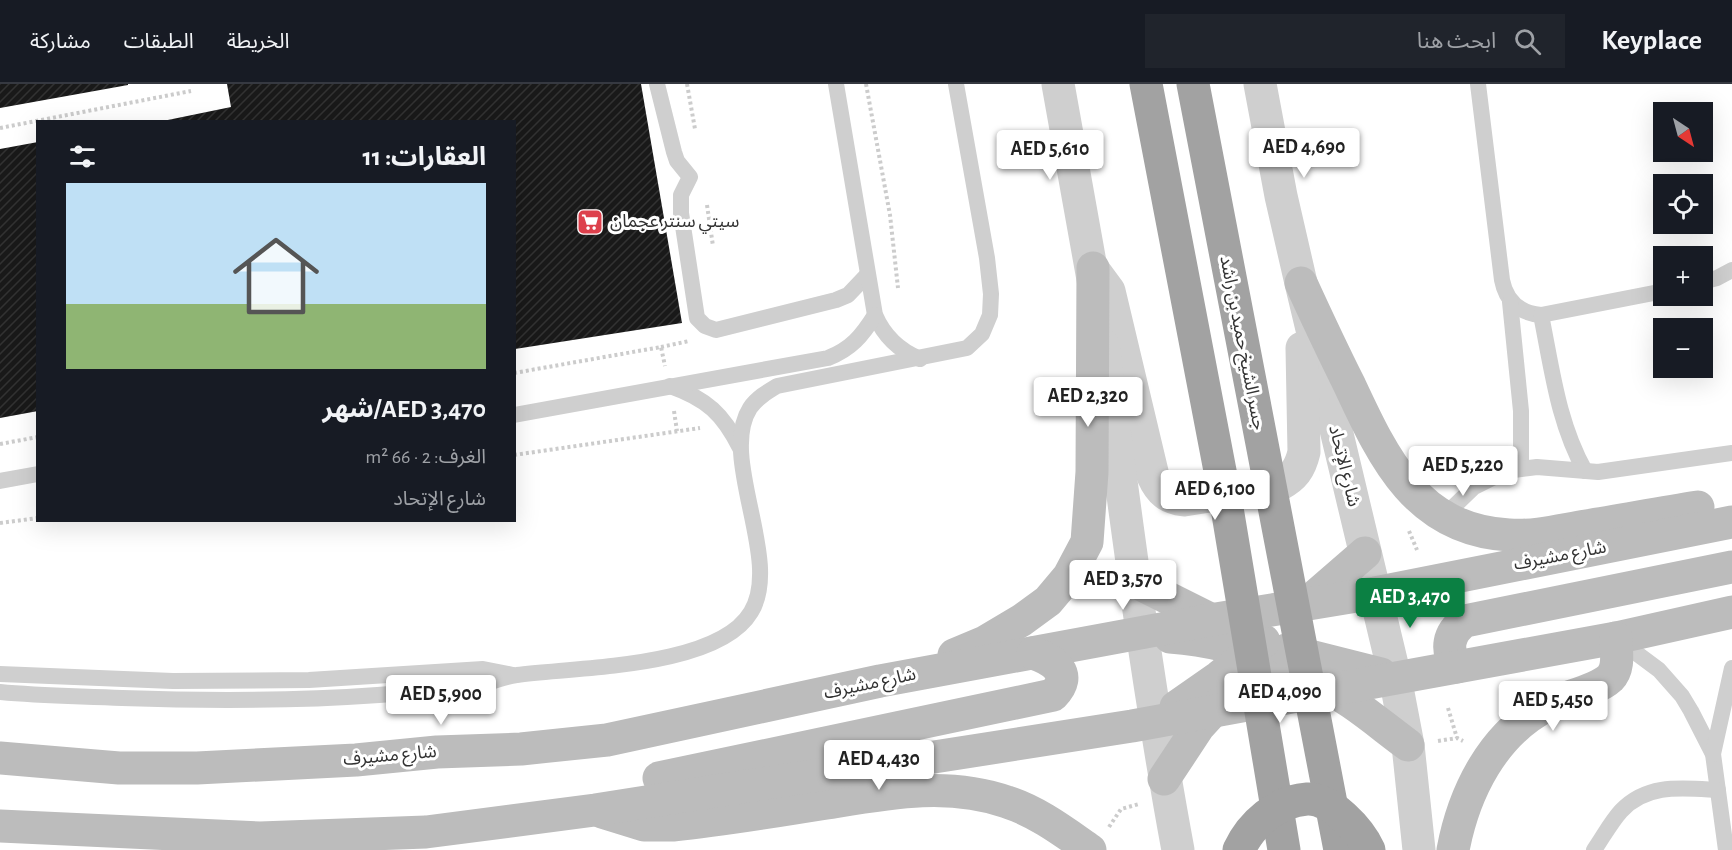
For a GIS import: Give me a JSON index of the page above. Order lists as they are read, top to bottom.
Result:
{
  "streets": {
    "highway": ["جسر الشيخ حميد بن راشد"],
    "main road": ["شارع مشيرف"],
    "street": ["شارع الإتحاد"]
  },
  "crossings": [
    ["شارع الإتحاد", "شارع مشيرف"]
  ],
  "places": {
    "supermarket": ["سيتي سنتر عجمان"]
  },
  "north": "bottom right",
  "page": {
    "header": "Keyplace",
    "search": "ابحث هنا",
    "nav": ["الخريطة", "الطبقات", "مشاركة"],
    "map_buttons": ["+", "−"],
    "heading": "العقارات: 11",
    "price": [
      "AED 4,690",
      "AED 5,610",
      "AED 2,320",
      "AED 5,220",
      "AED 6,100",
      "AED 3,570",
      "AED 3,470",
      "AED 4,090",
      "AED 5,900",
      "AED 5,450",
      "AED 4,430"
    ],
    "list": [
      {
        "name": "AED 3,470/شهر",
        "note": "الغرف: 2 · 66 m² · شارع الإتحاد"
      }
    ]
  }
}
